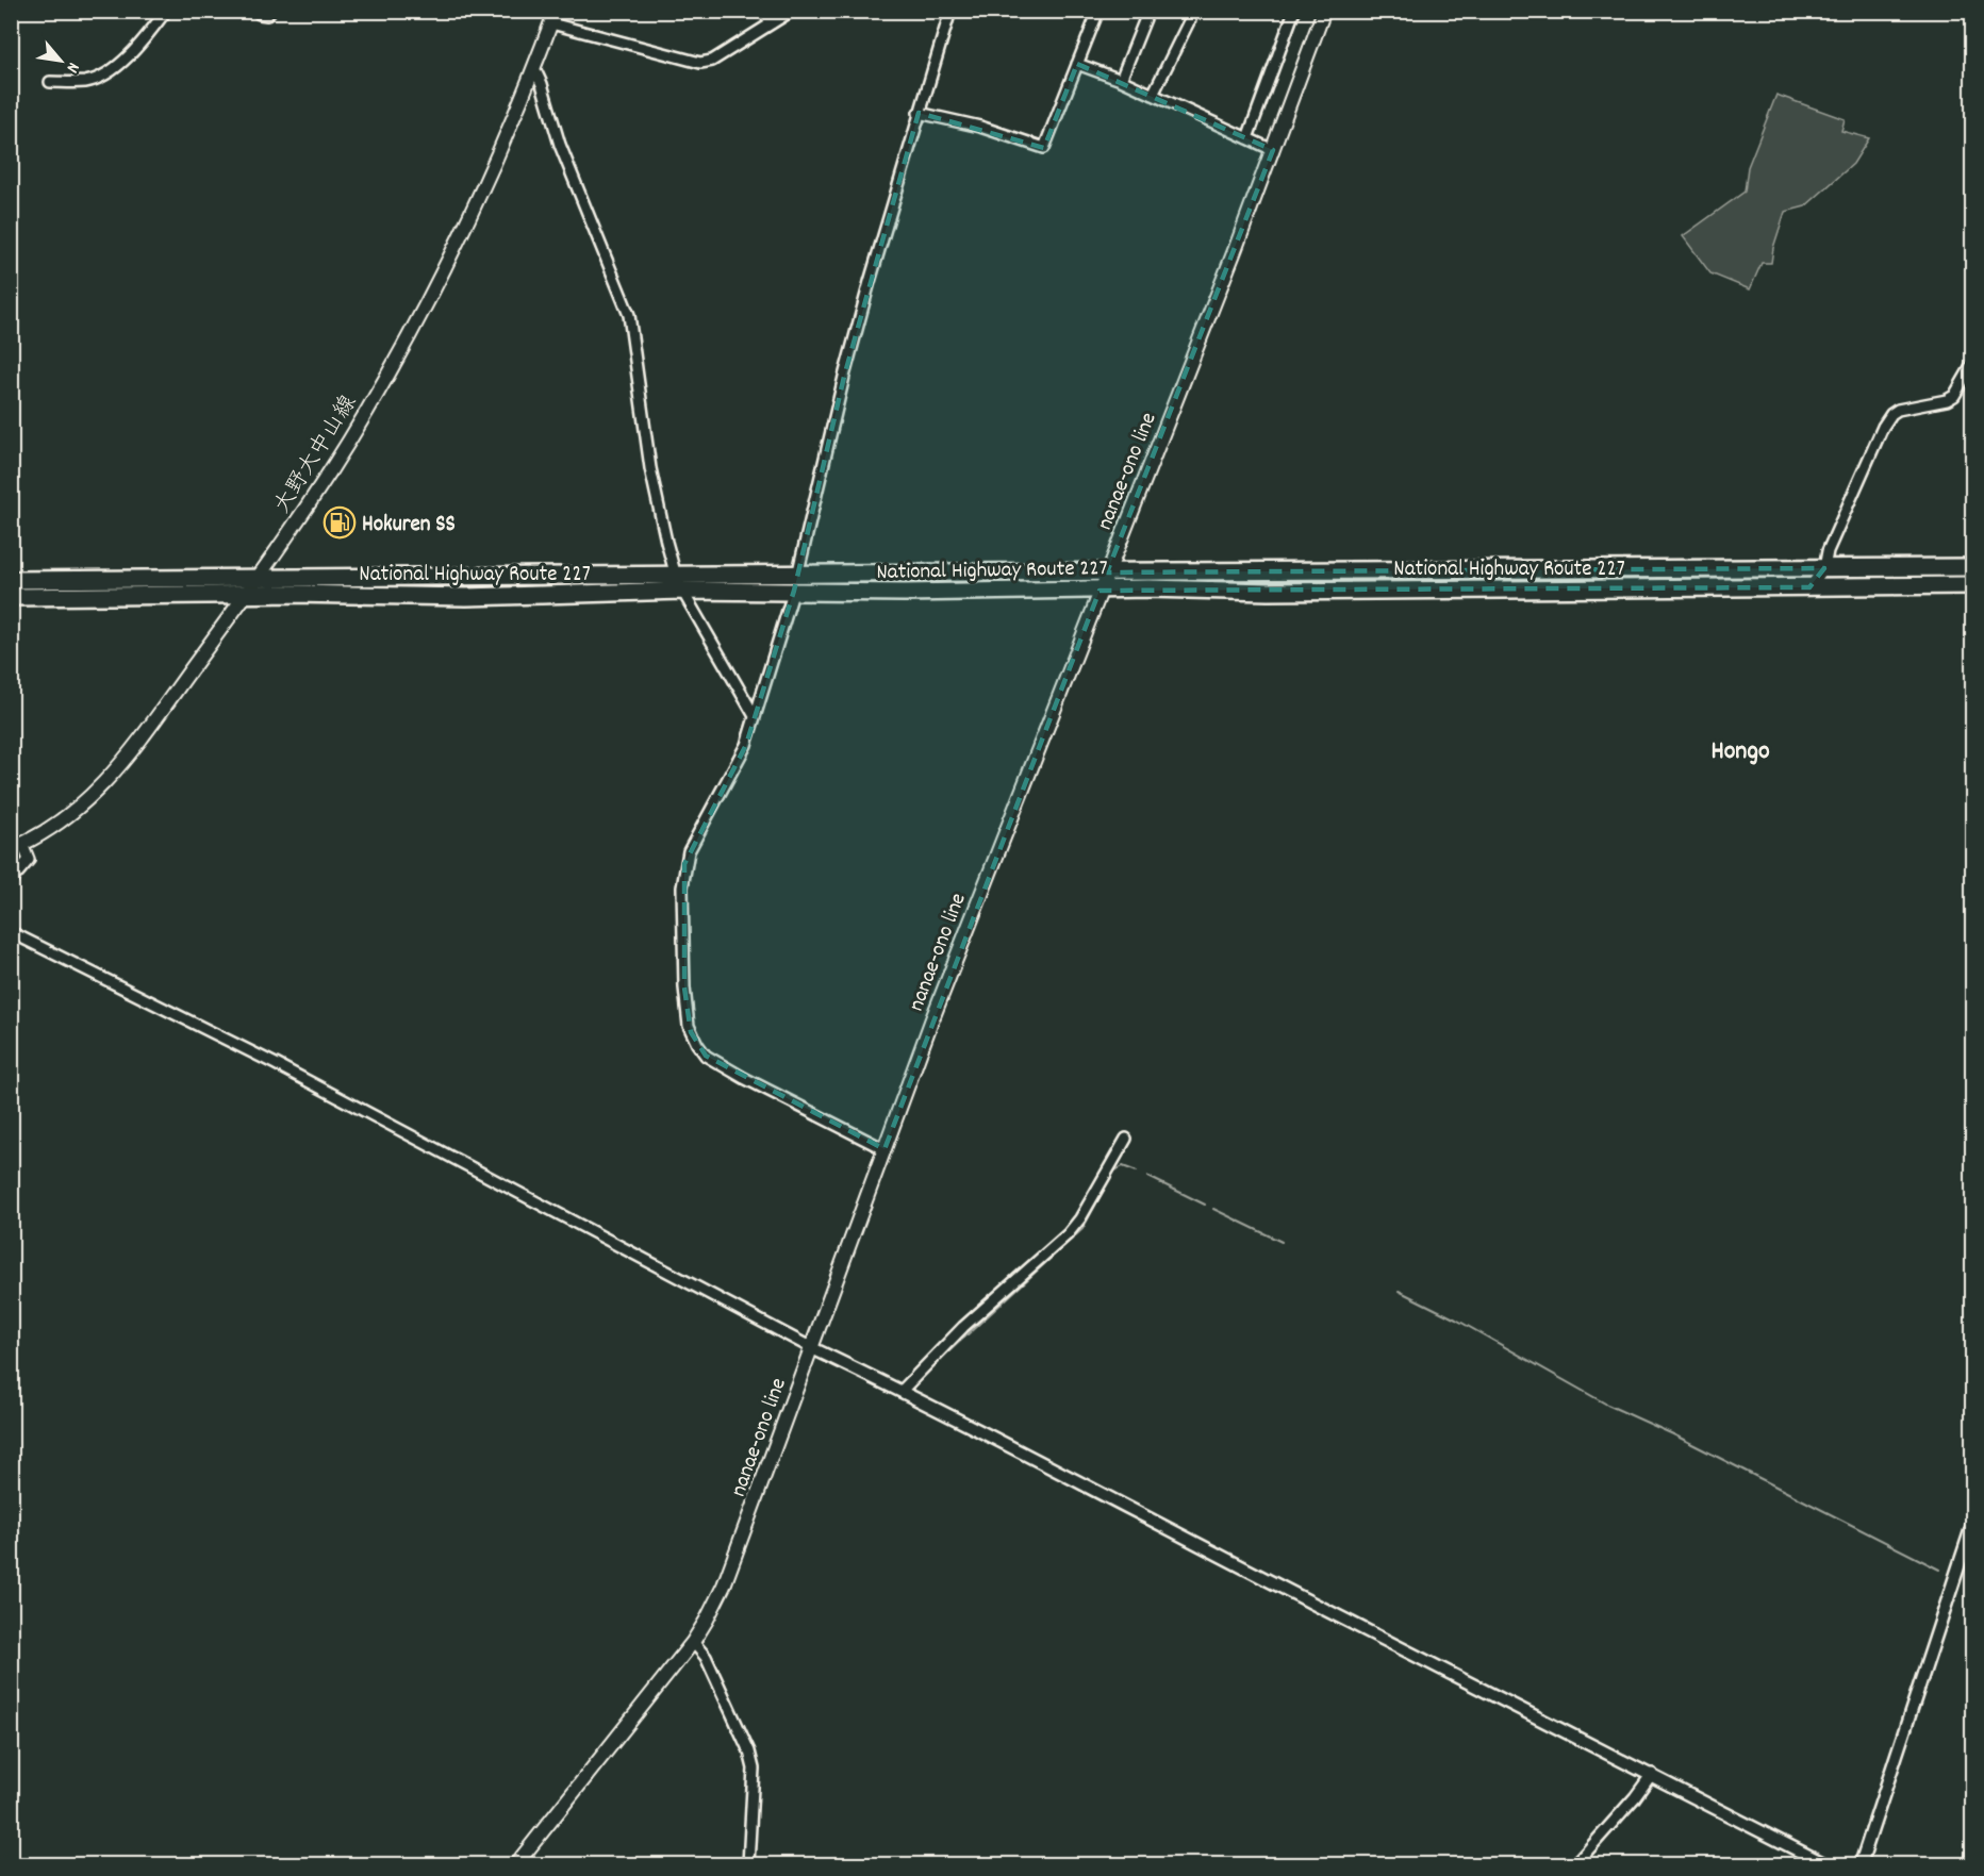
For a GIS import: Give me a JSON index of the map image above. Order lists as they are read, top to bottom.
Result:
{
  "streets": {
    "highway": ["National Highway Route 227"],
    "main road": ["大野大中山線", "nanae-ono line"]
  },
  "crossings": [
    ["大野大中山線", "National Highway Route 227"],
    ["nanae-ono line", "National Highway Route 227"]
  ],
  "districts": ["Hongo"],
  "places": {
    "fuel station": ["Hokuren SS"]
  },
  "north": "bottom right"
}
